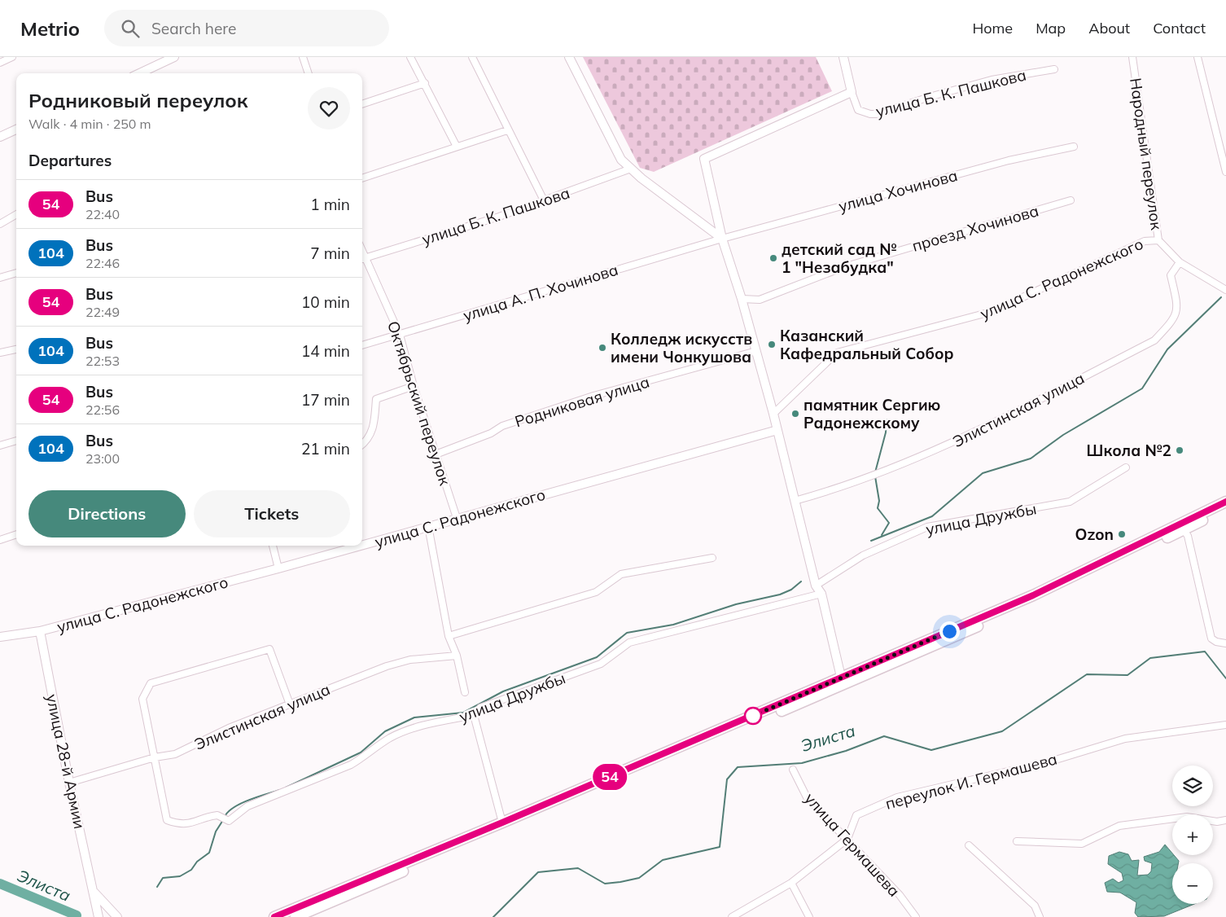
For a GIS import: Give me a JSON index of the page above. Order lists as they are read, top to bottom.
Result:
{
  "streets": {
    "street": [
      "улица Б. К. Пашкова",
      "Народный переулок",
      "улица Хочинова",
      "проезд Хочинова",
      "улица С. Радонежского",
      "улица А. П. Хочинова",
      "Родниковая улица",
      "Октябрьский переулок",
      "Элистинская улица",
      "улица Дружбы",
      "улица 28-й Армии",
      "переулок И. Гермашева",
      "улица Гермашева"
    ]
  },
  "crossings": [
    ["улица Б. К. Пашкова", "Октябрьский переулок"],
    ["Народный переулок", "улица С. Радонежского"],
    ["Народный переулок", "Элистинская улица"],
    ["улица Хочинова", "улица А. П. Хочинова"],
    ["улица С. Радонежского", "Октябрьский переулок"],
    ["улица С. Радонежского", "улица 28-й Армии"],
    ["улица А. П. Хочинова", "Октябрьский переулок"],
    ["Родниковая улица", "Октябрьский переулок"],
    ["Элистинская улица", "улица Дружбы"],
    ["Элистинская улица", "улица 28-й Армии"],
    ["переулок И. Гермашева", "улица Гермашева"]
  ],
  "water": ["Элиста"],
  "places": [
    "детский сад № 1 \"Незабудка\"",
    "Казанский Кафедральный Собор",
    "Колледж искусств имени Чонкушова",
    "памятник Сергию Радонежскому",
    "Школа №2",
    "Ozon"
  ],
  "lines": ["bus line 54"],
  "page": {
    "header": "Metrio",
    "search": "Search here",
    "nav": [
      "Home",
      "Map",
      "About",
      "Contact"
    ],
    "on_map": "54",
    "heading": [
      ["Родниковый переулок", "Walk · 4 min · 250 m"],
      "Departures"
    ],
    "list": [
      {
        "mark": "54",
        "name": "Bus",
        "note": "22:40",
        "value": "1 min"
      },
      {
        "mark": "104",
        "name": "Bus",
        "note": "22:46",
        "value": "7 min"
      },
      {
        "mark": "54",
        "name": "Bus",
        "note": "22:49",
        "value": "10 min"
      },
      {
        "mark": "104",
        "name": "Bus",
        "note": "22:53",
        "value": "14 min"
      },
      {
        "mark": "54",
        "name": "Bus",
        "note": "22:56",
        "value": "17 min"
      },
      {
        "mark": "104",
        "name": "Bus",
        "note": "23:00",
        "value": "21 min"
      }
    ],
    "buttons": ["Directions", "Tickets"],
    "map_buttons": ["+", "−"]
  }
}
